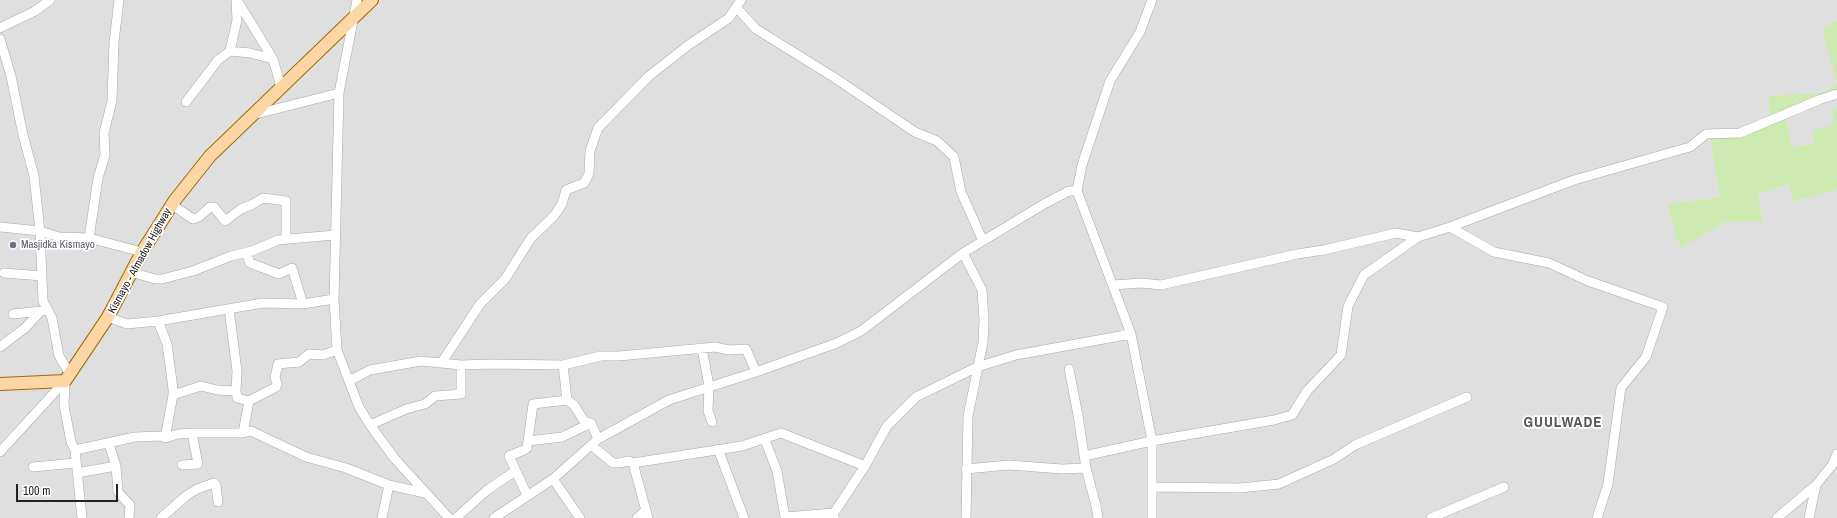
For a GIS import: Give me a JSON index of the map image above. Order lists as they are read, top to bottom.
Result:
{
  "streets": {
    "main road": ["Kismayo - Afmadow Highway"]
  },
  "districts": ["GUULWADE"],
  "places": ["Masjidka Kismayo"],
  "scale_bar": "100 m"
}
